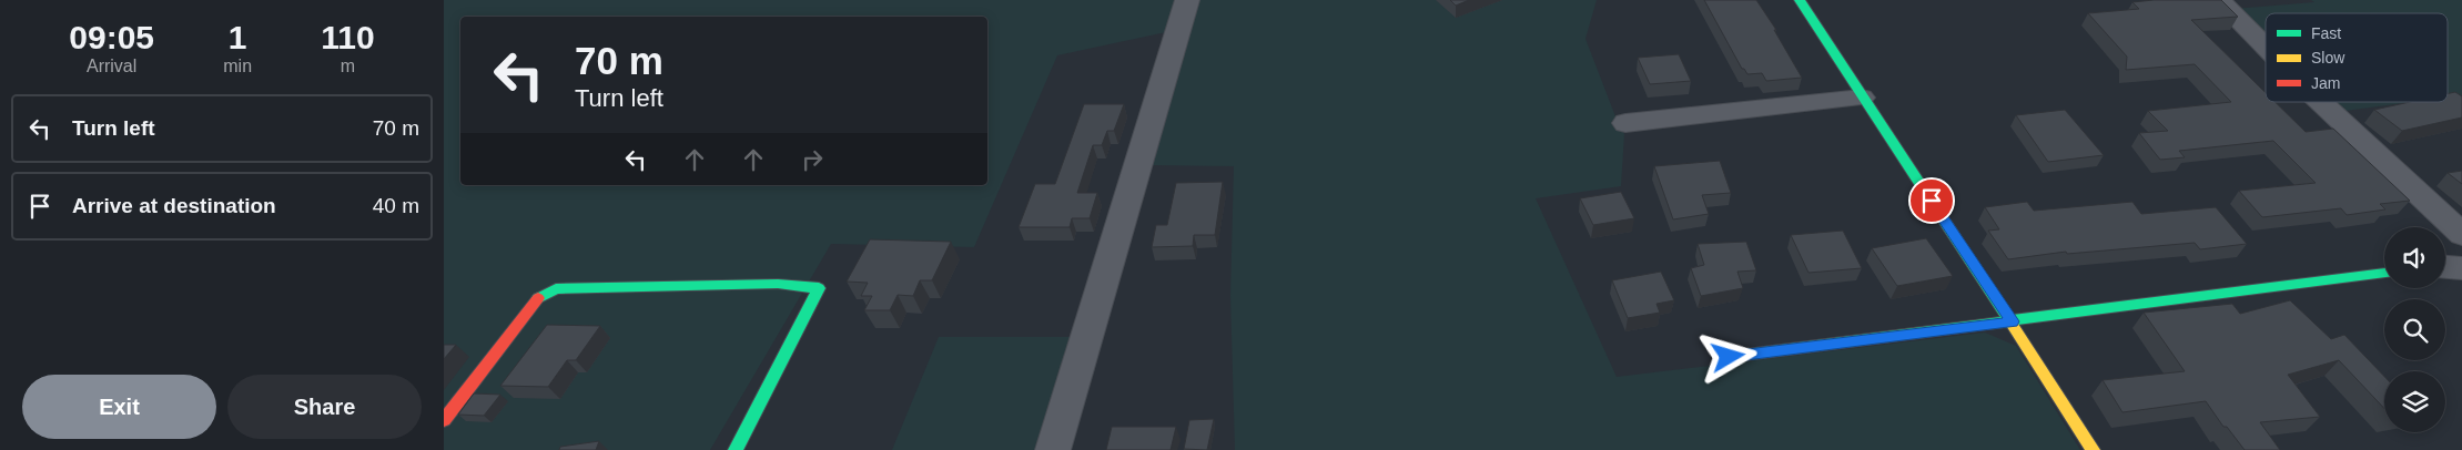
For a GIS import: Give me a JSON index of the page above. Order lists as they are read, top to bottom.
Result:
{
  "legend": ["Fast", "Slow", "Jam"],
  "page": {
    "eta": [
      "09:05",
      "Arrival",
      "1",
      "min",
      "110",
      "m"
    ],
    "turn": ["70 m", "Turn left"],
    "list": [
      {
        "name": "Turn left",
        "value": "70 m"
      },
      {
        "name": "Arrive at destination",
        "value": "40 m"
      }
    ],
    "buttons": ["Exit", "Share"]
  }
}
